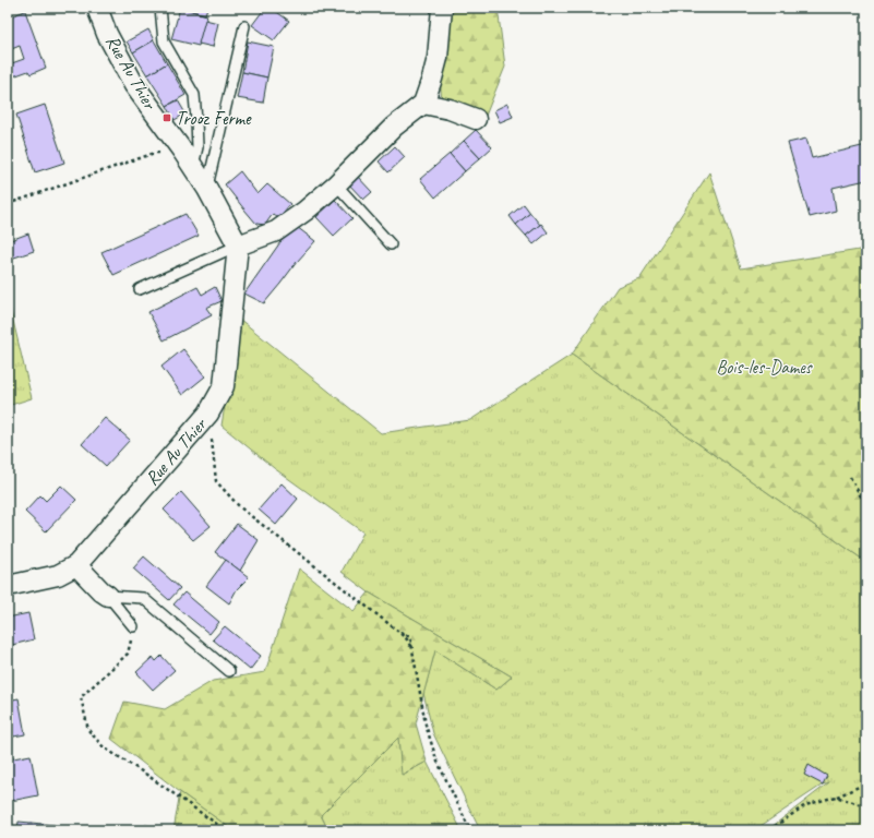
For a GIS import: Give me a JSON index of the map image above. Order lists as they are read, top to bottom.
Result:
{
  "streets": {
    "street": ["Rue Au Thier"]
  },
  "parks": ["Bois-les-Dames"],
  "places": {
    "transit": ["Trooz Ferme"]
  }
}
